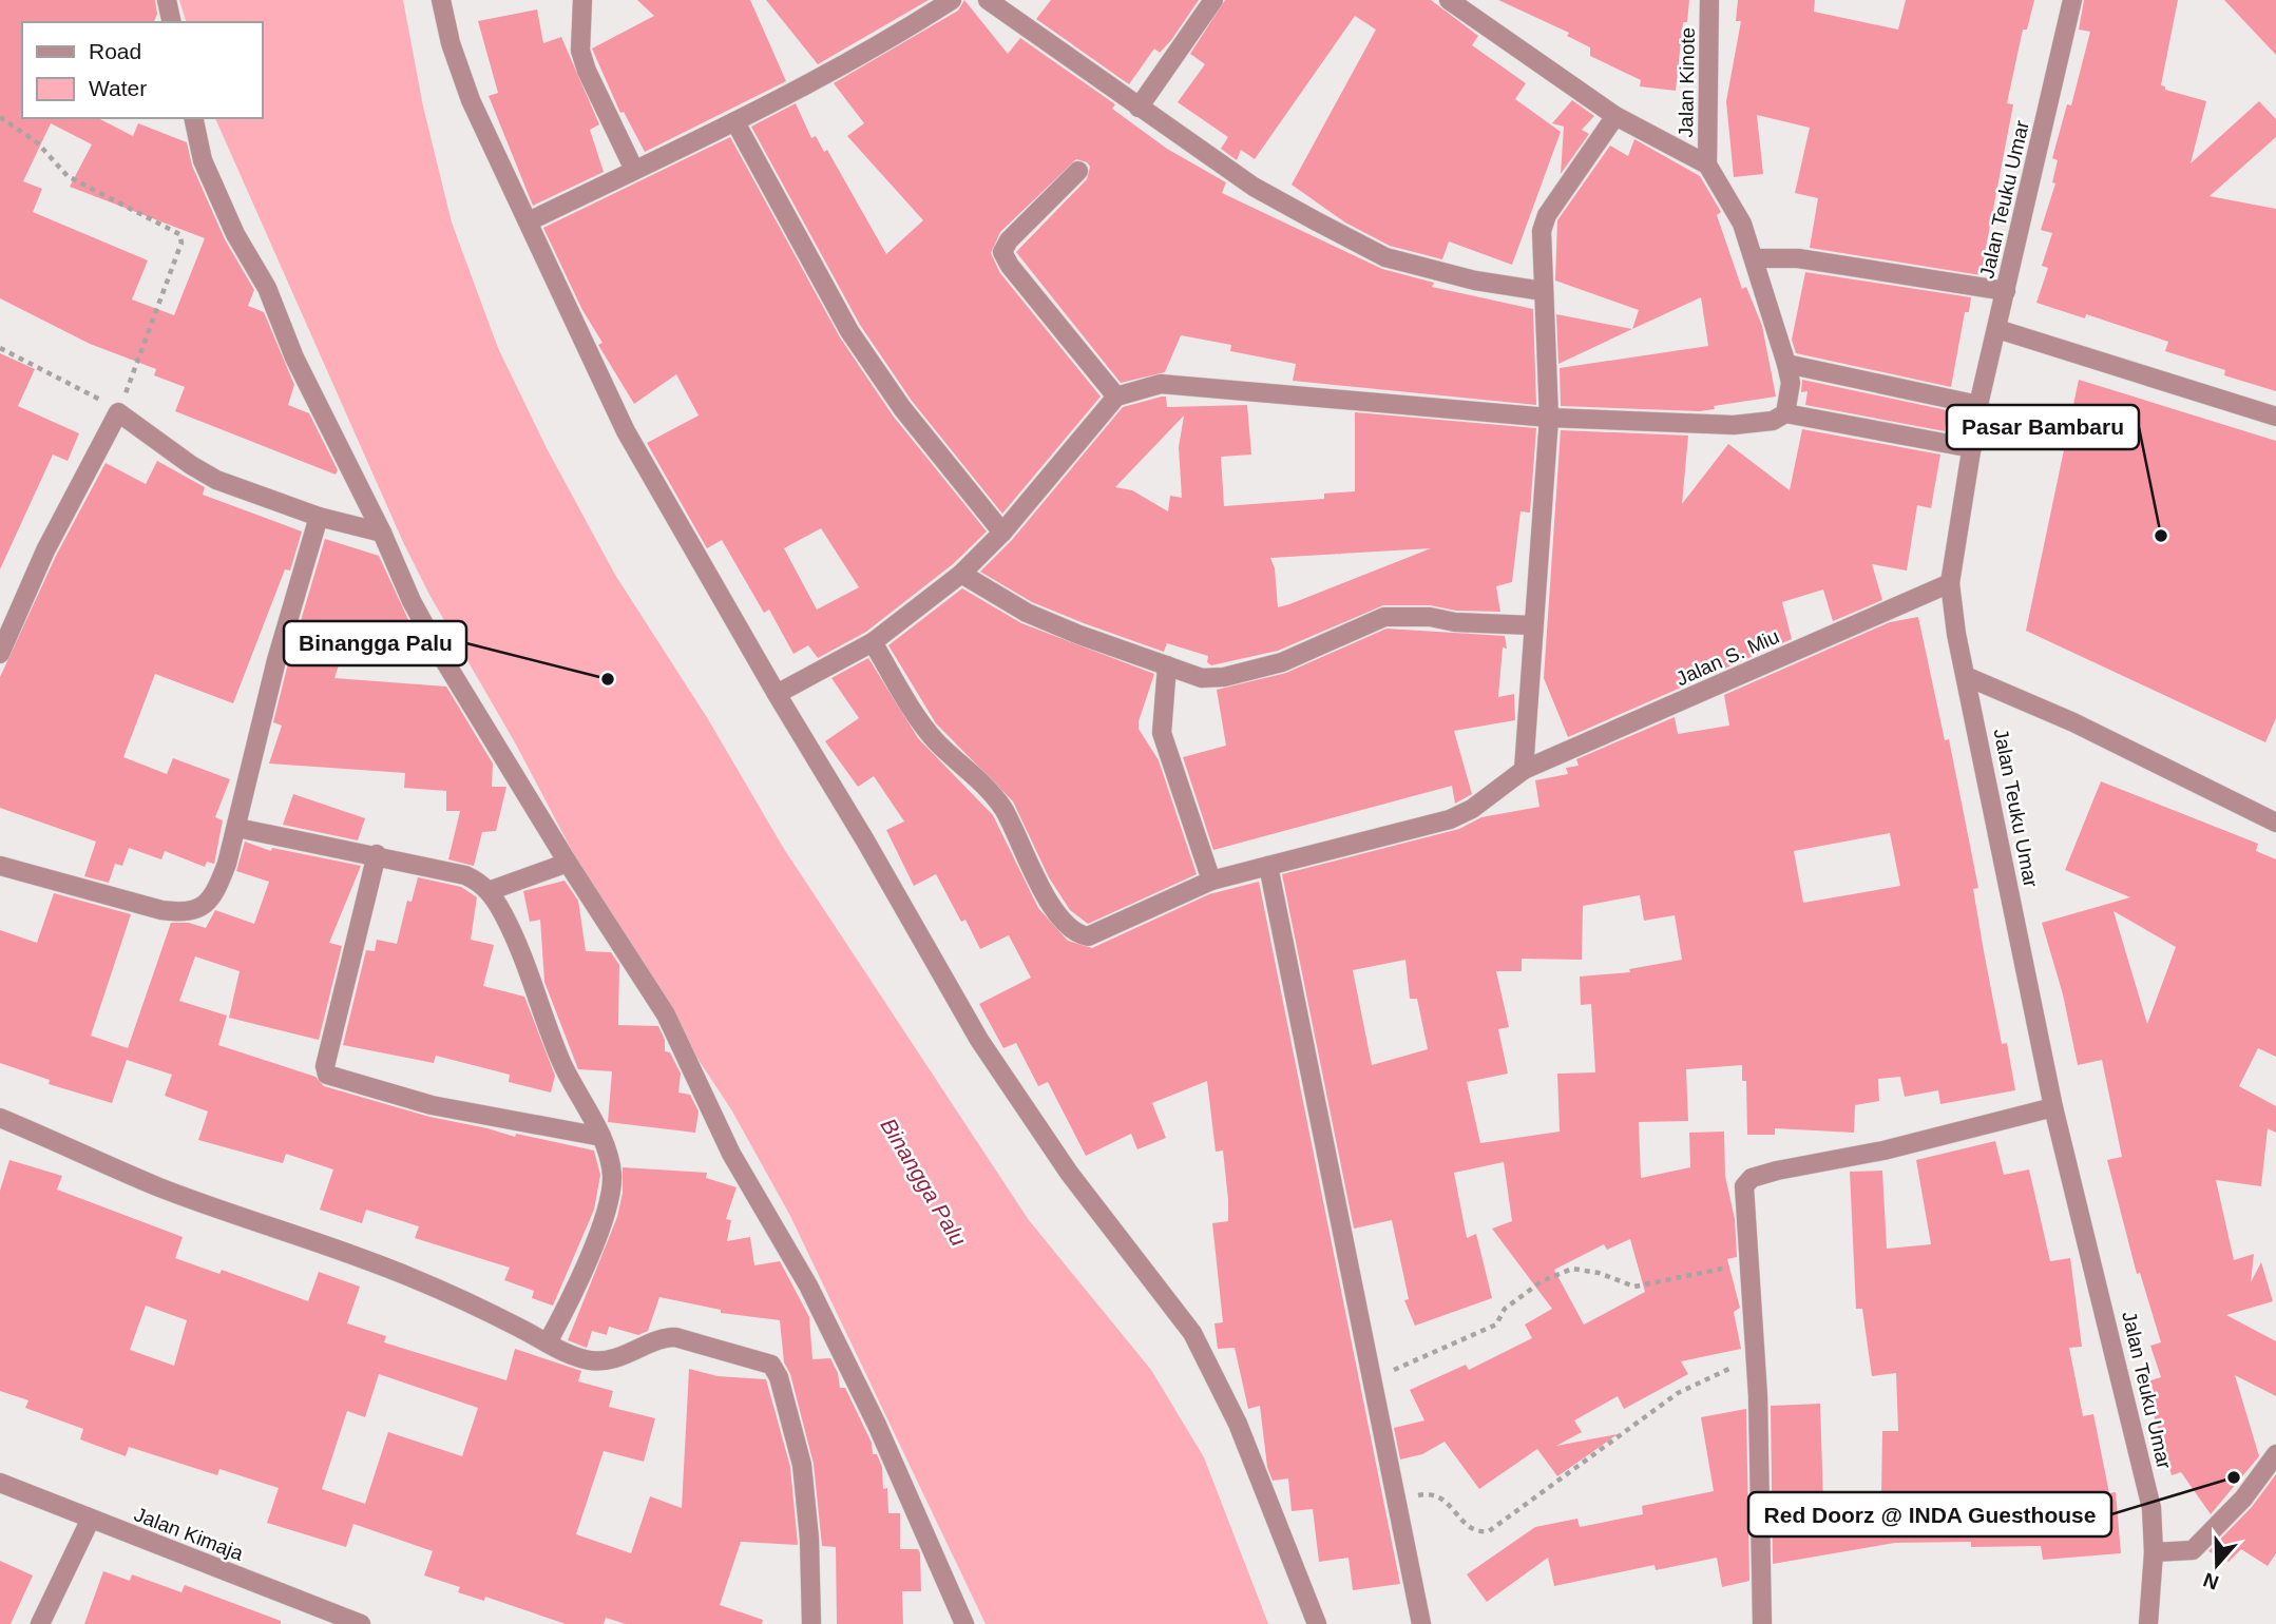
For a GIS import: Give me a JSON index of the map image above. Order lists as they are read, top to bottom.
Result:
{
  "streets": {
    "street": [
      "Jalan Kinote",
      "Jalan Teuku Umar",
      "Jalan S. Miu",
      "Jalan Kimaja"
    ]
  },
  "crossings": [
    ["Jalan Teuku Umar", "Jalan S. Miu"]
  ],
  "water": ["Binangga Palu"],
  "places": ["Pasar Bambaru", "Binangga Palu", "Red Doorz @ INDA Guesthouse"],
  "legend": ["Road", "Water"],
  "north": "bottom"
}
